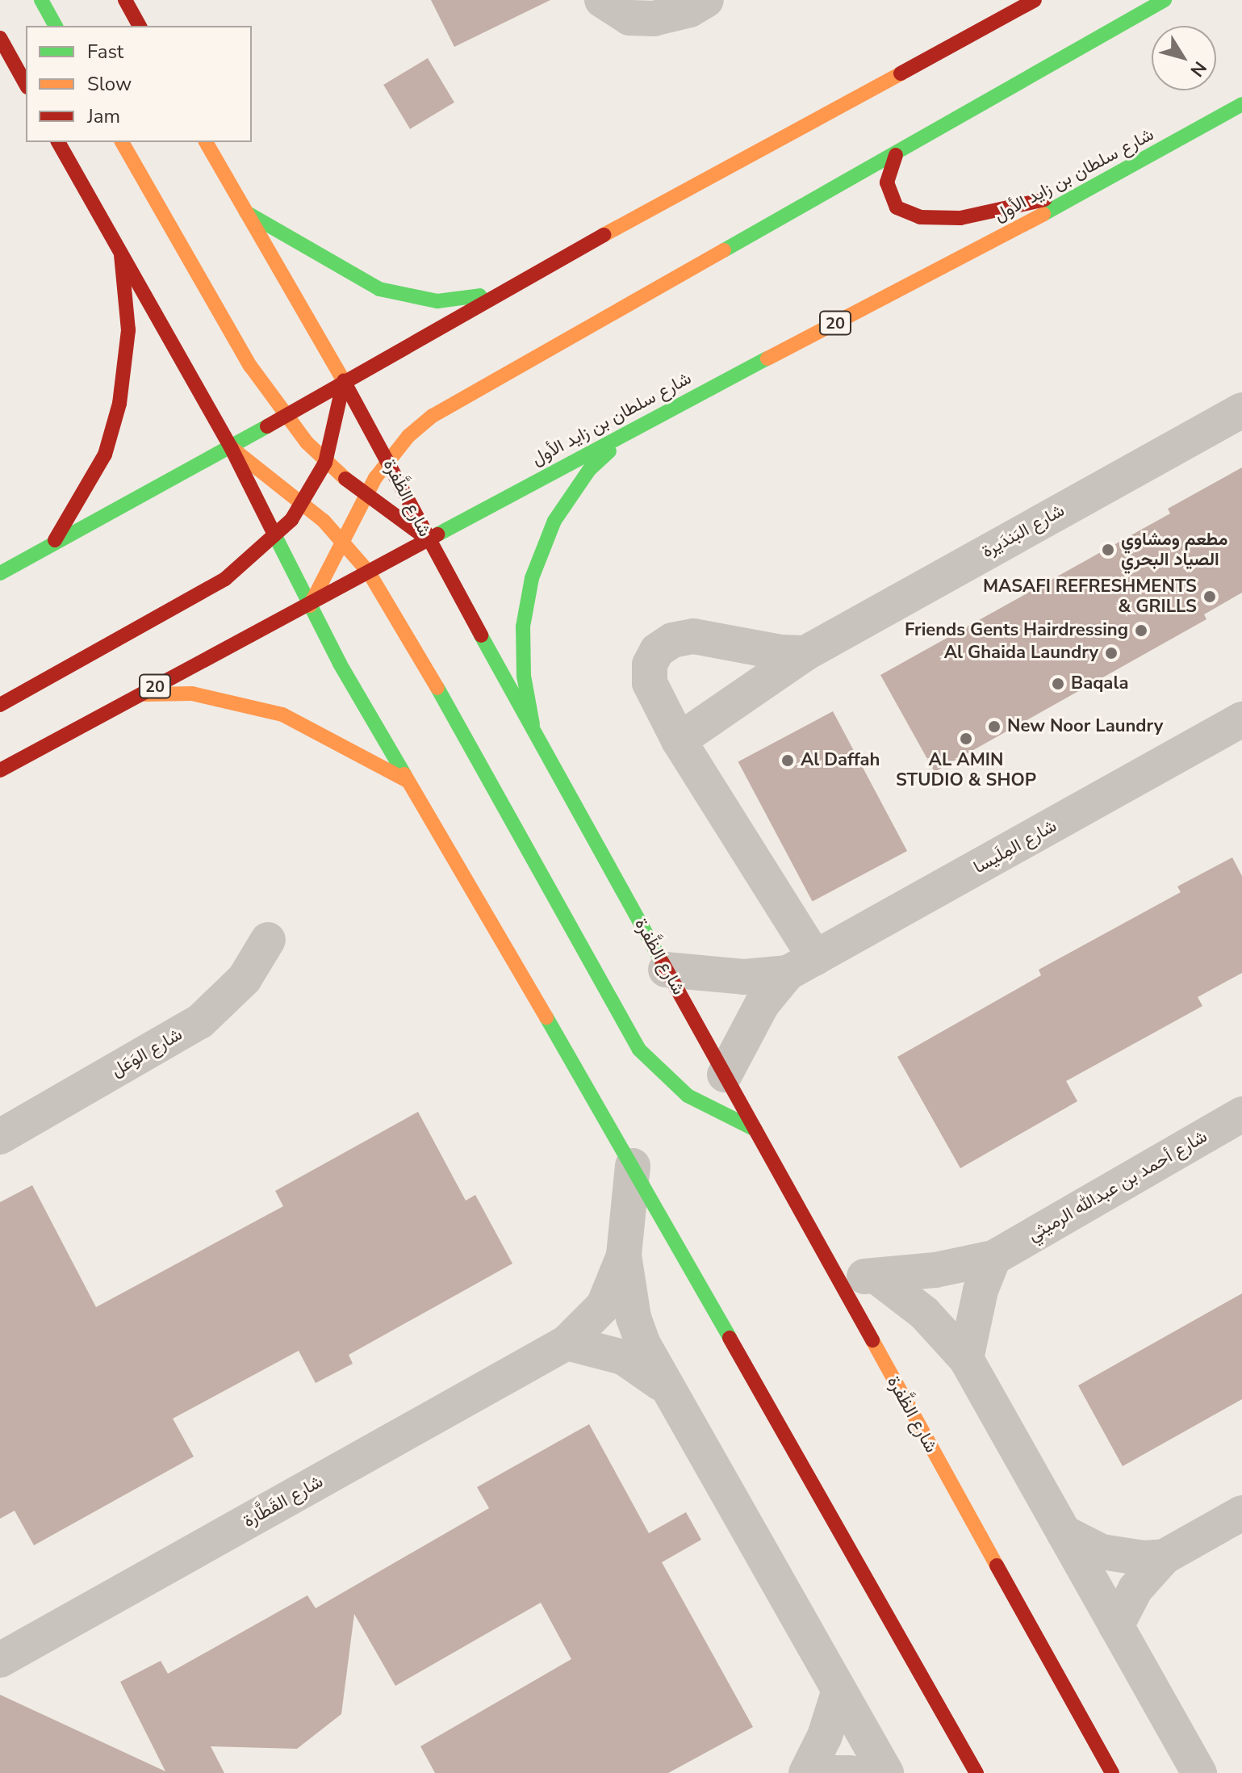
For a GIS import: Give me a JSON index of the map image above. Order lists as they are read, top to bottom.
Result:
{
  "streets": {
    "main road": ["شارع سلطان بن زايد الأول", "20", "شارع الظَّفرة"],
    "street": [
      "شارع البَندَيرة",
      "شارع المِلَيسا",
      "شارع الوَعَل",
      "شارع أحمد بن عبدالله الرميثي",
      "شارع القَطَّارة"
    ]
  },
  "crossings": [
    ["شارع سلطان بن زايد الأول", "شارع الظَّفرة"],
    ["شارع الظَّفرة", "شارع المِلَيسا"],
    ["شارع الظَّفرة", "شارع أحمد بن عبدالله الرميثي"]
  ],
  "places": [
    "مطعم ومشاوي الصياد البحري",
    "MASAFI REFRESHMENTS & GRILLS",
    "Friends Gents Hairdressing",
    "Al Ghaida Laundry",
    "Baqala",
    "New Noor Laundry",
    "AL AMIN STUDIO & SHOP",
    "Al Daffah"
  ],
  "legend": ["Fast", "Slow", "Jam"],
  "north": "bottom right"
}
